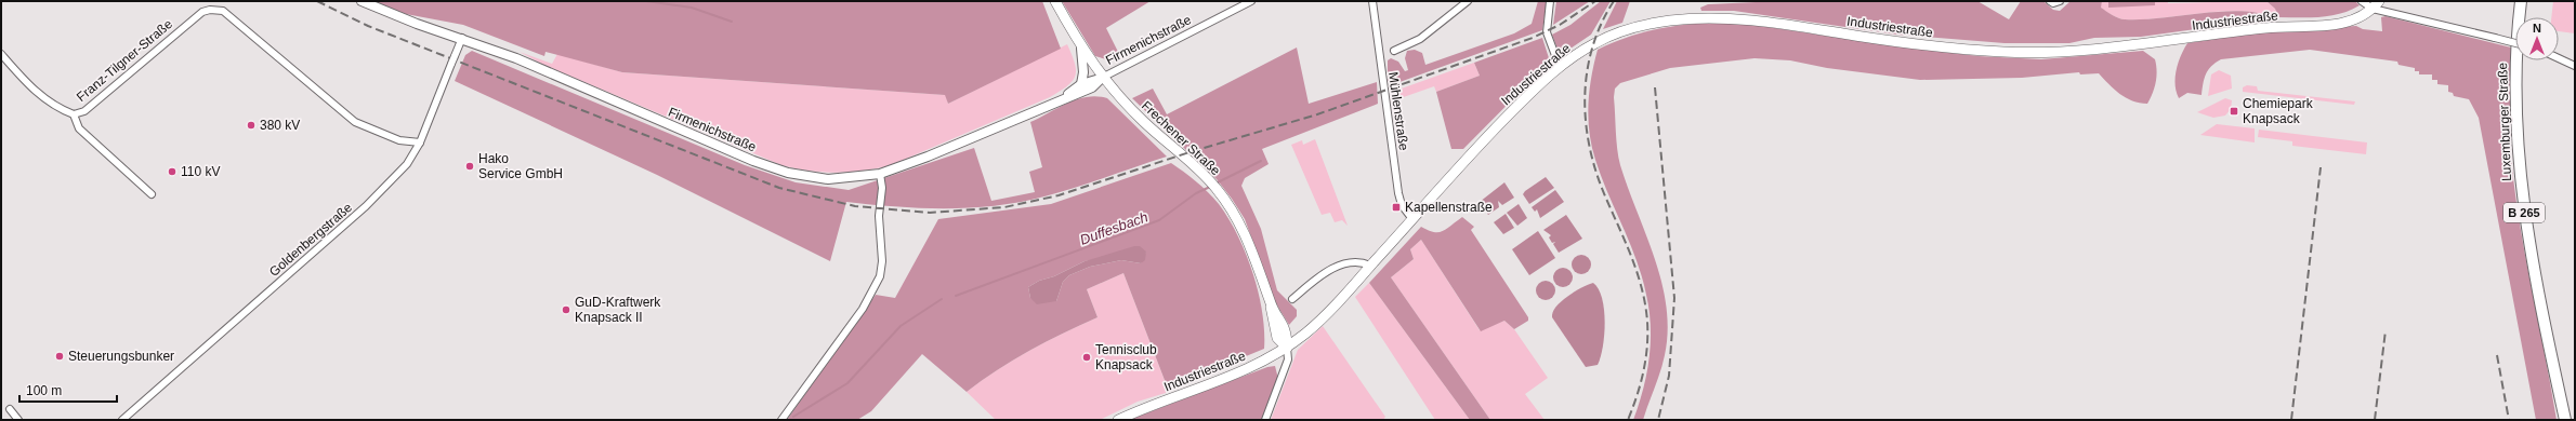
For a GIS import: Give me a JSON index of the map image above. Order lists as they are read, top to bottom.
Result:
{
  "streets": {
    "main road": [
      "Industriestraße",
      "Luxemburger Straße",
      "Frechener Straße",
      "B 265"
    ],
    "street": [
      "Firmenichstraße",
      "Franz-Tilgner-Straße",
      "Mühlenstraße",
      "Goldenbergstraße"
    ]
  },
  "crossings": [
    ["Industriestraße", "Mühlenstraße"],
    ["Industriestraße", "Frechener Straße"],
    ["Firmenichstraße", "Frechener Straße"],
    ["Firmenichstraße", "Goldenbergstraße"],
    ["Franz-Tilgner-Straße", "Goldenbergstraße"]
  ],
  "water": ["Duffesbach"],
  "places": {
    "transit": ["Chemiepark Knapsack", "Kapellenstraße"],
    "other": [
      "380 kV",
      "Hako Service GmbH",
      "110 kV",
      "GuD-Kraftwerk Knapsack II",
      "Steuerungsbunker",
      "Tennisclub Knapsack"
    ]
  },
  "scale_bar": "100 m",
  "north": "top"
}
